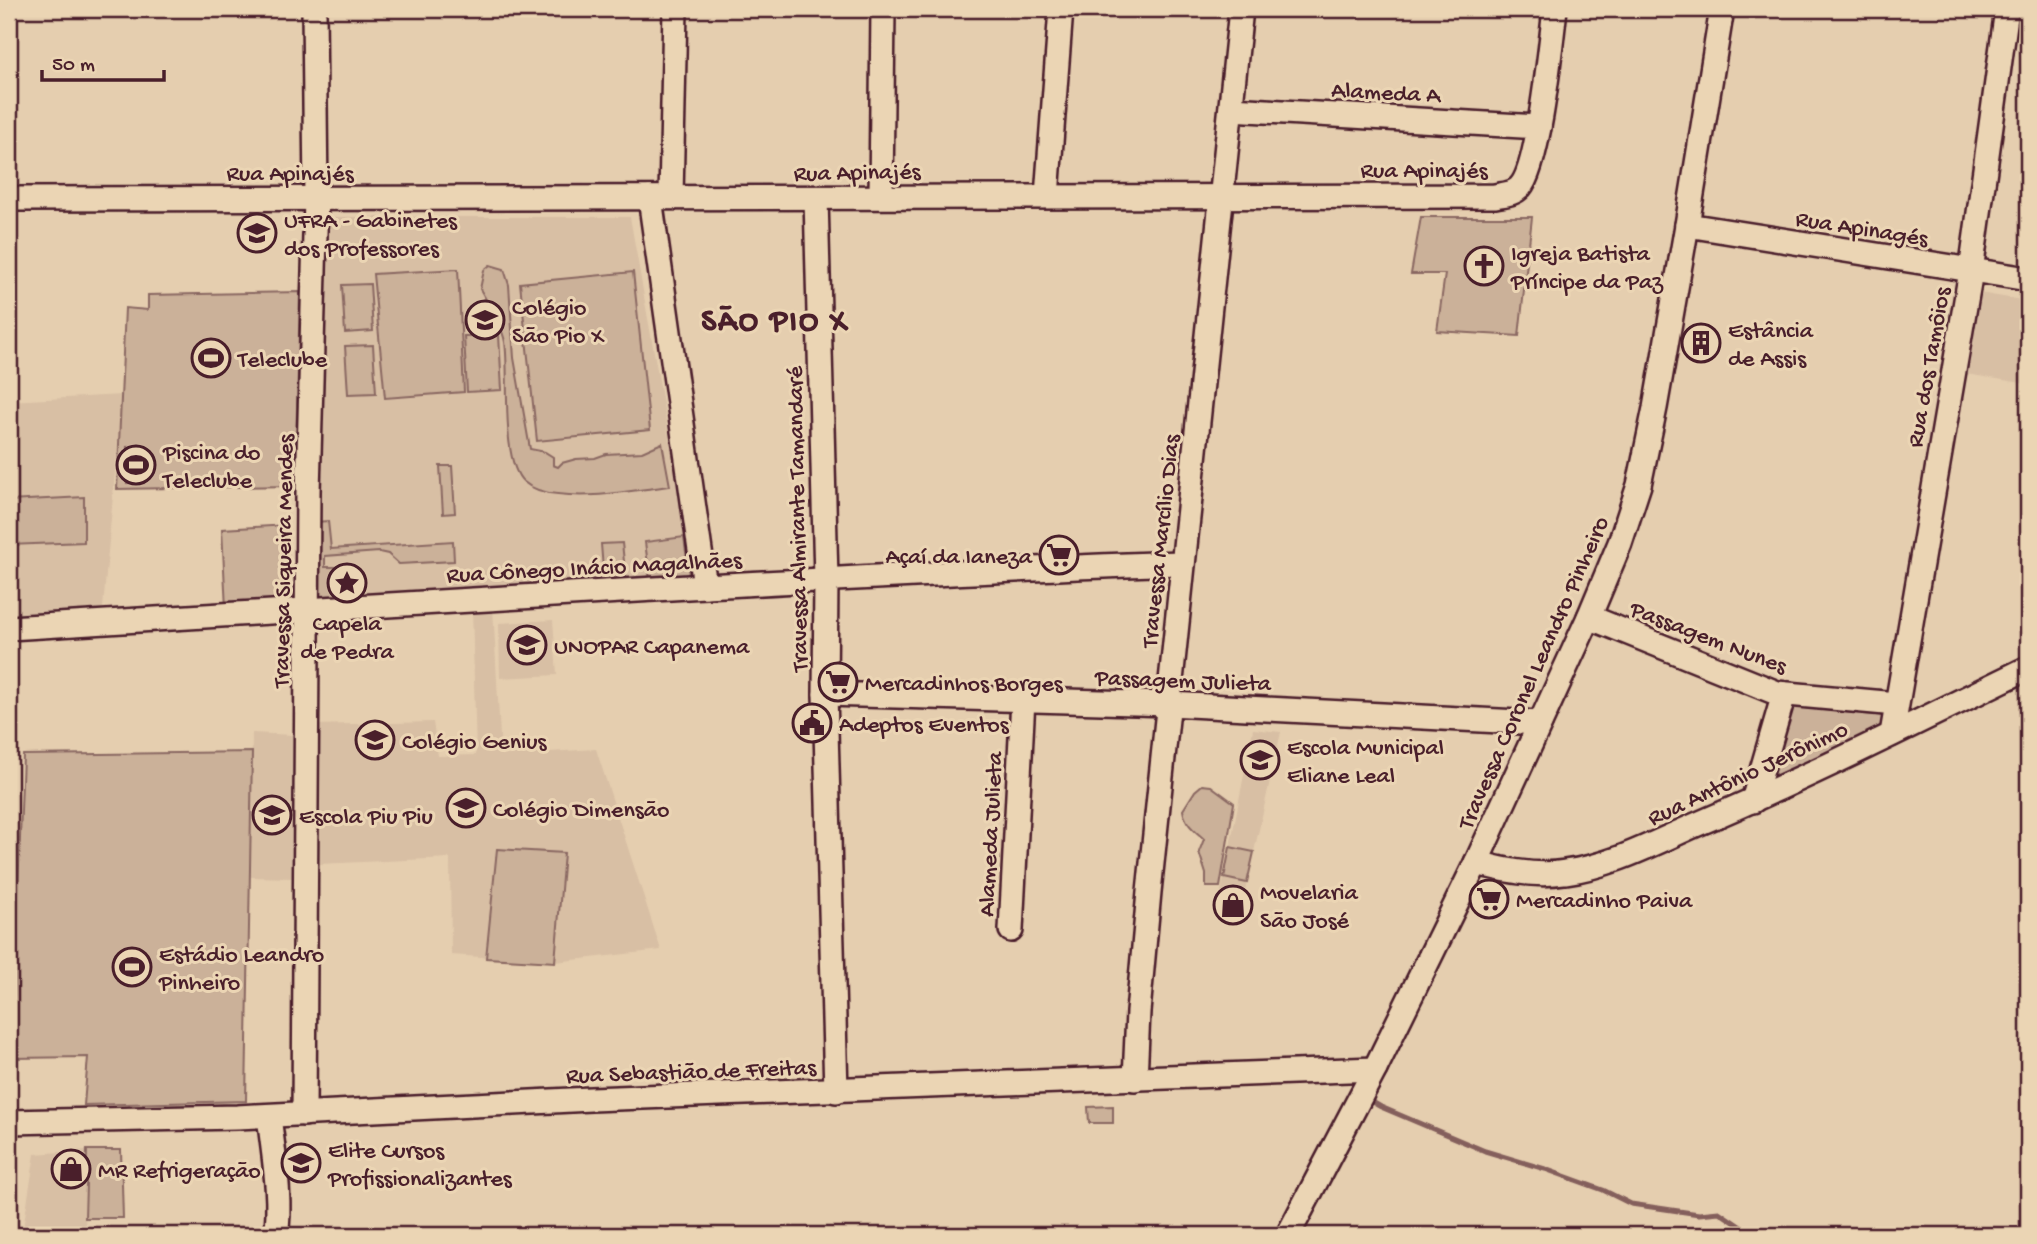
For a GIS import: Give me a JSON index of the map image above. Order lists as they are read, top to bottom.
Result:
{
  "streets": {
    "street": [
      "Alameda A",
      "Rua Apinajés",
      "Rua Apinagés",
      "Rua dos Tamôios",
      "Travessa Almirante Tamandaré",
      "Travessa Marcílio Dias",
      "Travessa Siqueira Mendes",
      "Rua Cônego Inácio Magalhães",
      "Passagem Nunes",
      "Travessa Coronel Leandro Pinheiro",
      "Passagem Julieta",
      "Rua Antônio Jerônimo",
      "Alameda Julieta",
      "Rua Sebastião de Freitas"
    ]
  },
  "crossings": [
    ["Alameda A", "Rua Apinajés"],
    ["Alameda A", "Travessa Marcílio Dias"],
    ["Rua Apinajés", "Travessa Almirante Tamandaré"],
    ["Rua Apinajés", "Travessa Marcílio Dias"],
    ["Rua Apinajés", "Travessa Siqueira Mendes"],
    ["Rua Apinagés", "Rua dos Tamôios"],
    ["Rua Apinagés", "Travessa Coronel Leandro Pinheiro"],
    ["Rua dos Tamôios", "Passagem Nunes"],
    ["Rua dos Tamôios", "Rua Antônio Jerônimo"],
    ["Travessa Almirante Tamandaré", "Rua Cônego Inácio Magalhães"],
    ["Travessa Almirante Tamandaré", "Passagem Julieta"],
    ["Travessa Almirante Tamandaré", "Rua Sebastião de Freitas"],
    ["Travessa Marcílio Dias", "Rua Cônego Inácio Magalhães"],
    ["Travessa Marcílio Dias", "Passagem Julieta"],
    ["Travessa Marcílio Dias", "Rua Sebastião de Freitas"],
    ["Travessa Siqueira Mendes", "Rua Cônego Inácio Magalhães"],
    ["Travessa Siqueira Mendes", "Rua Sebastião de Freitas"],
    ["Passagem Nunes", "Travessa Coronel Leandro Pinheiro"],
    ["Travessa Coronel Leandro Pinheiro", "Passagem Julieta"],
    ["Travessa Coronel Leandro Pinheiro", "Rua Antônio Jerônimo"],
    ["Travessa Coronel Leandro Pinheiro", "Rua Sebastião de Freitas"],
    ["Passagem Julieta", "Alameda Julieta"]
  ],
  "districts": ["SÃO PIO X"],
  "places": {
    "school or university": [
      "UFRA - Gabinetes dos Professores",
      "Colégio São Pio X",
      "UNOPAR Capanema",
      "Colégio Genius",
      "Escola Municipal Eliane Leal",
      "Colégio Dimensão",
      "Escola Piu Piu",
      "Elite Cursos Profissionalizantes"
    ],
    "church": ["Igreja Batista Príncipe da Paz"],
    "building": ["Estância de Assis"],
    "sports": ["Teleclube", "Piscina do Teleclube", "Estádio Leandro Pinheiro"],
    "supermarket": ["Açaí da Ianeza", "Mercadinhos Borges", "Mercadinho Paiva"],
    "place": ["Capela de Pedra"],
    "public building": ["Adeptos Eventos"],
    "shop": ["Movelaria São José", "MR Refrigeração"]
  },
  "scale_bar": "50 m"
}
